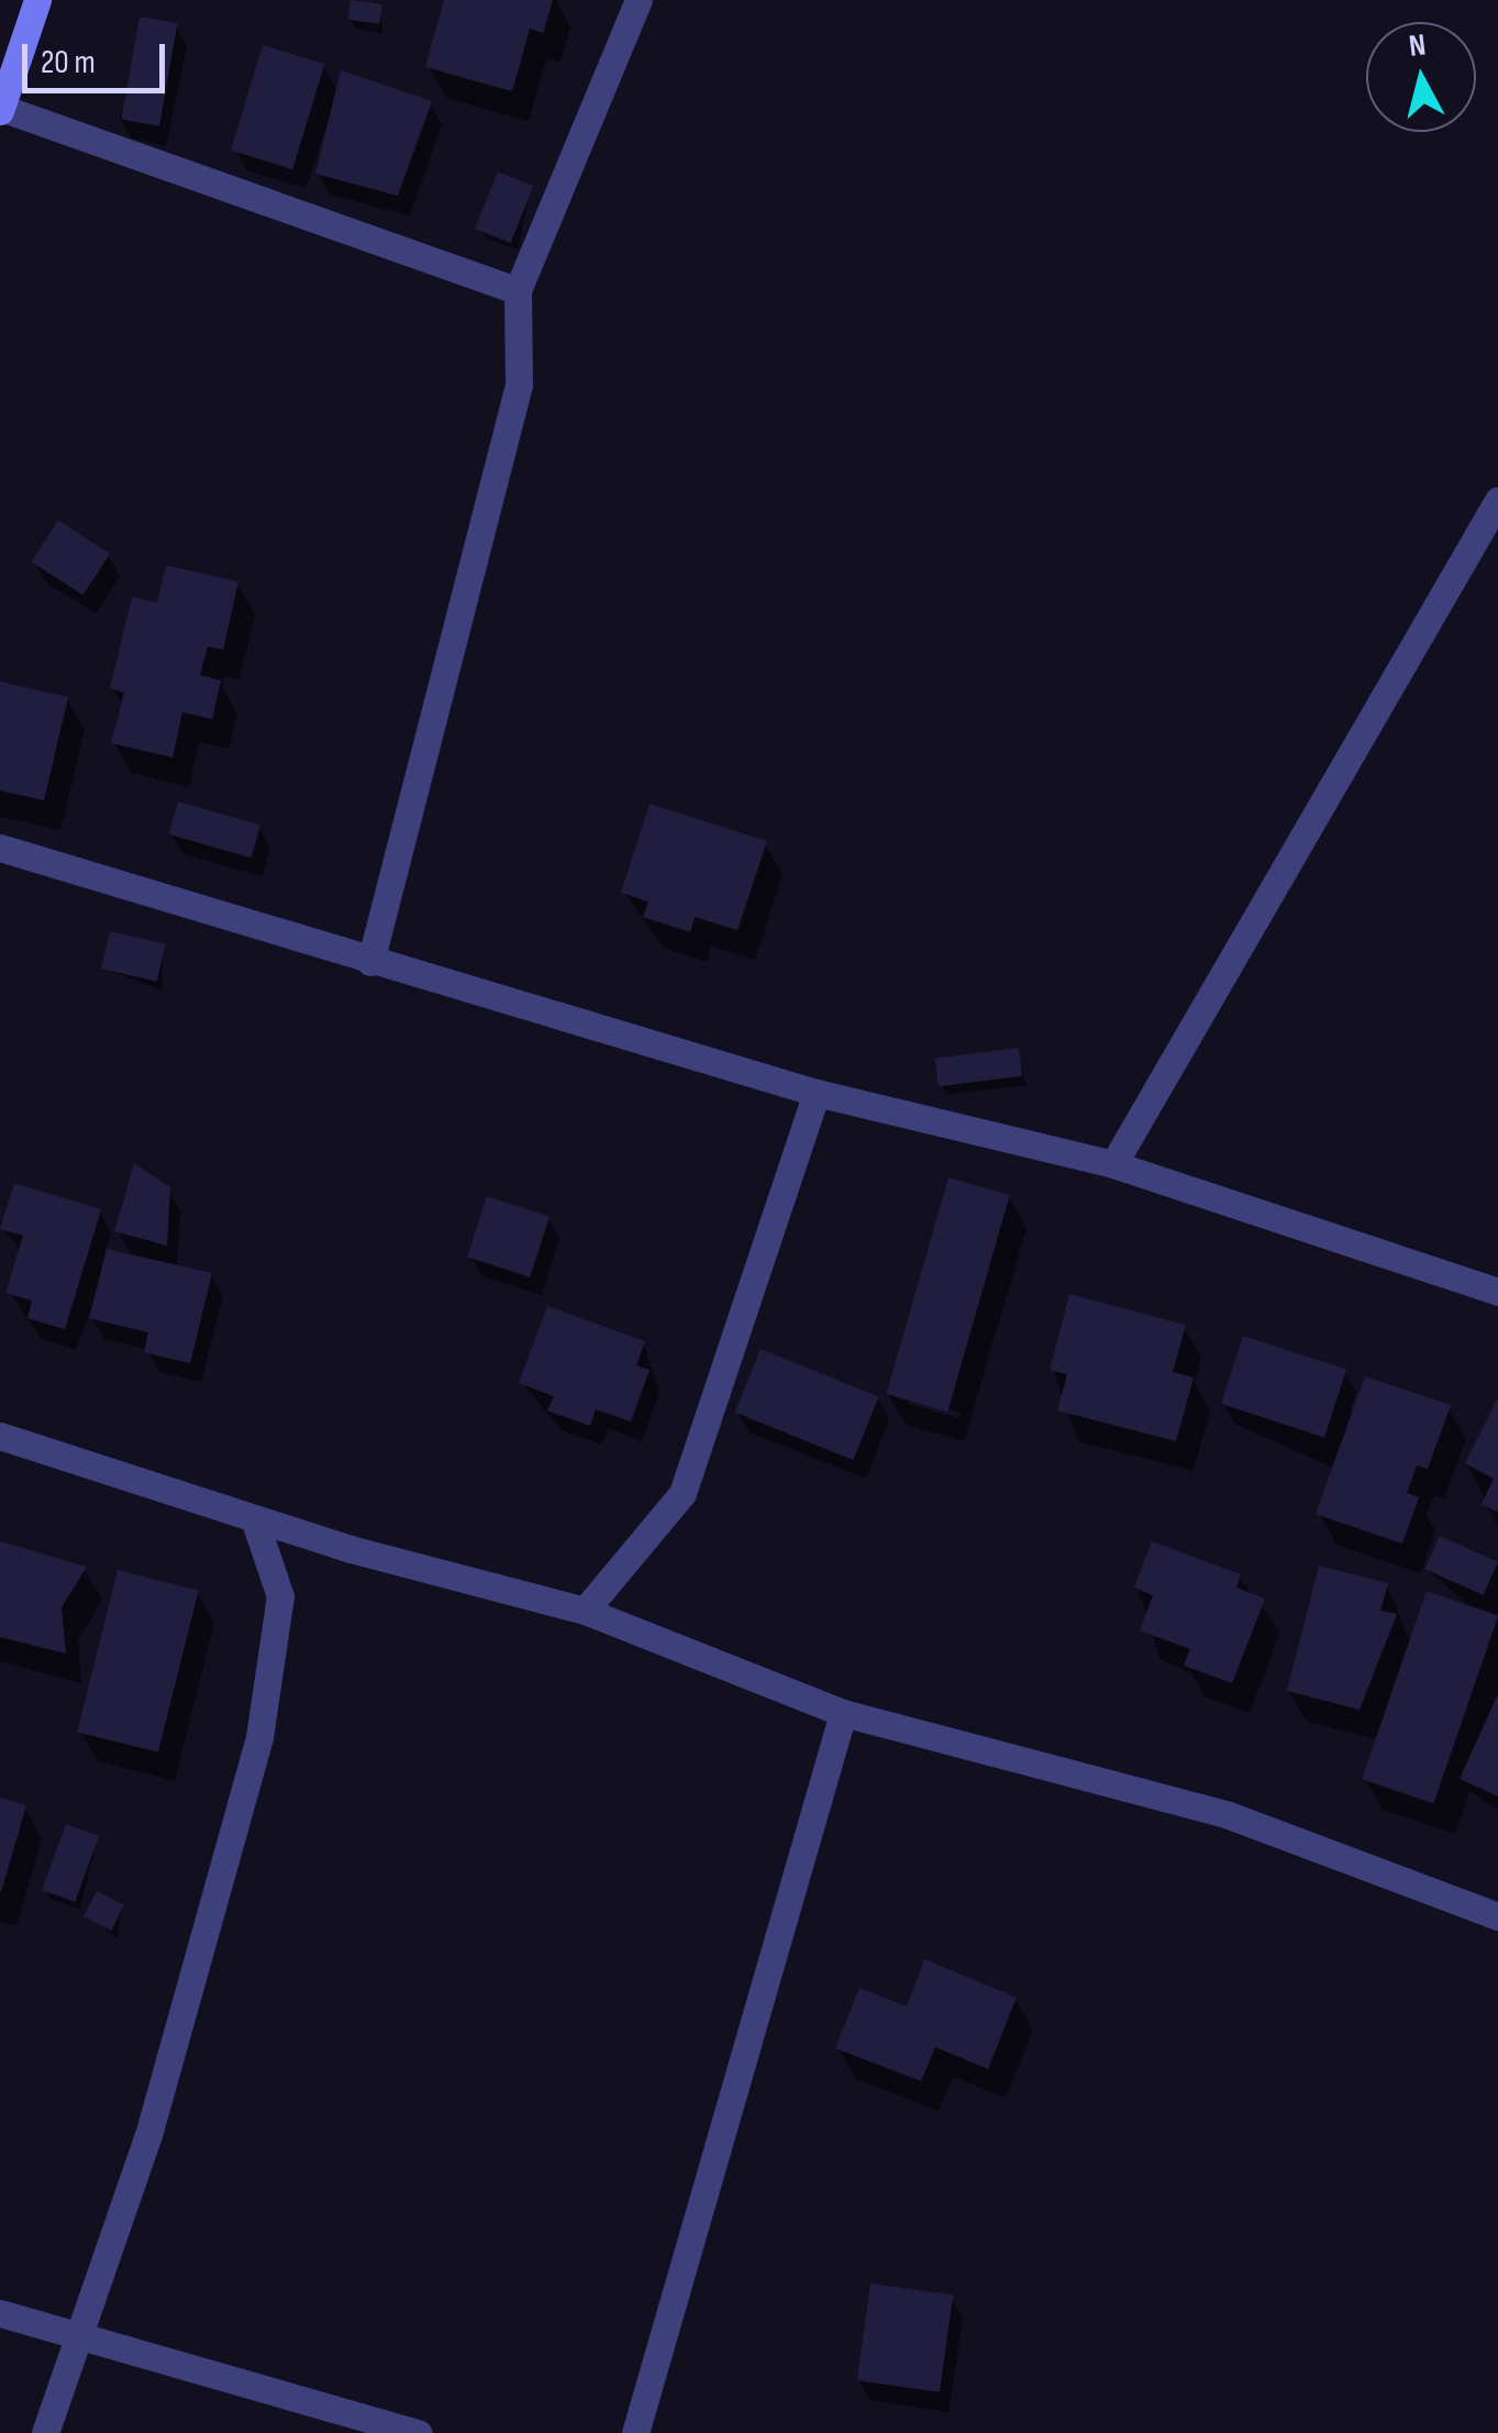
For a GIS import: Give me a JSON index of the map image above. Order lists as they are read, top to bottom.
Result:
{
  "scale_bar": "20 m",
  "north": "top"
}
